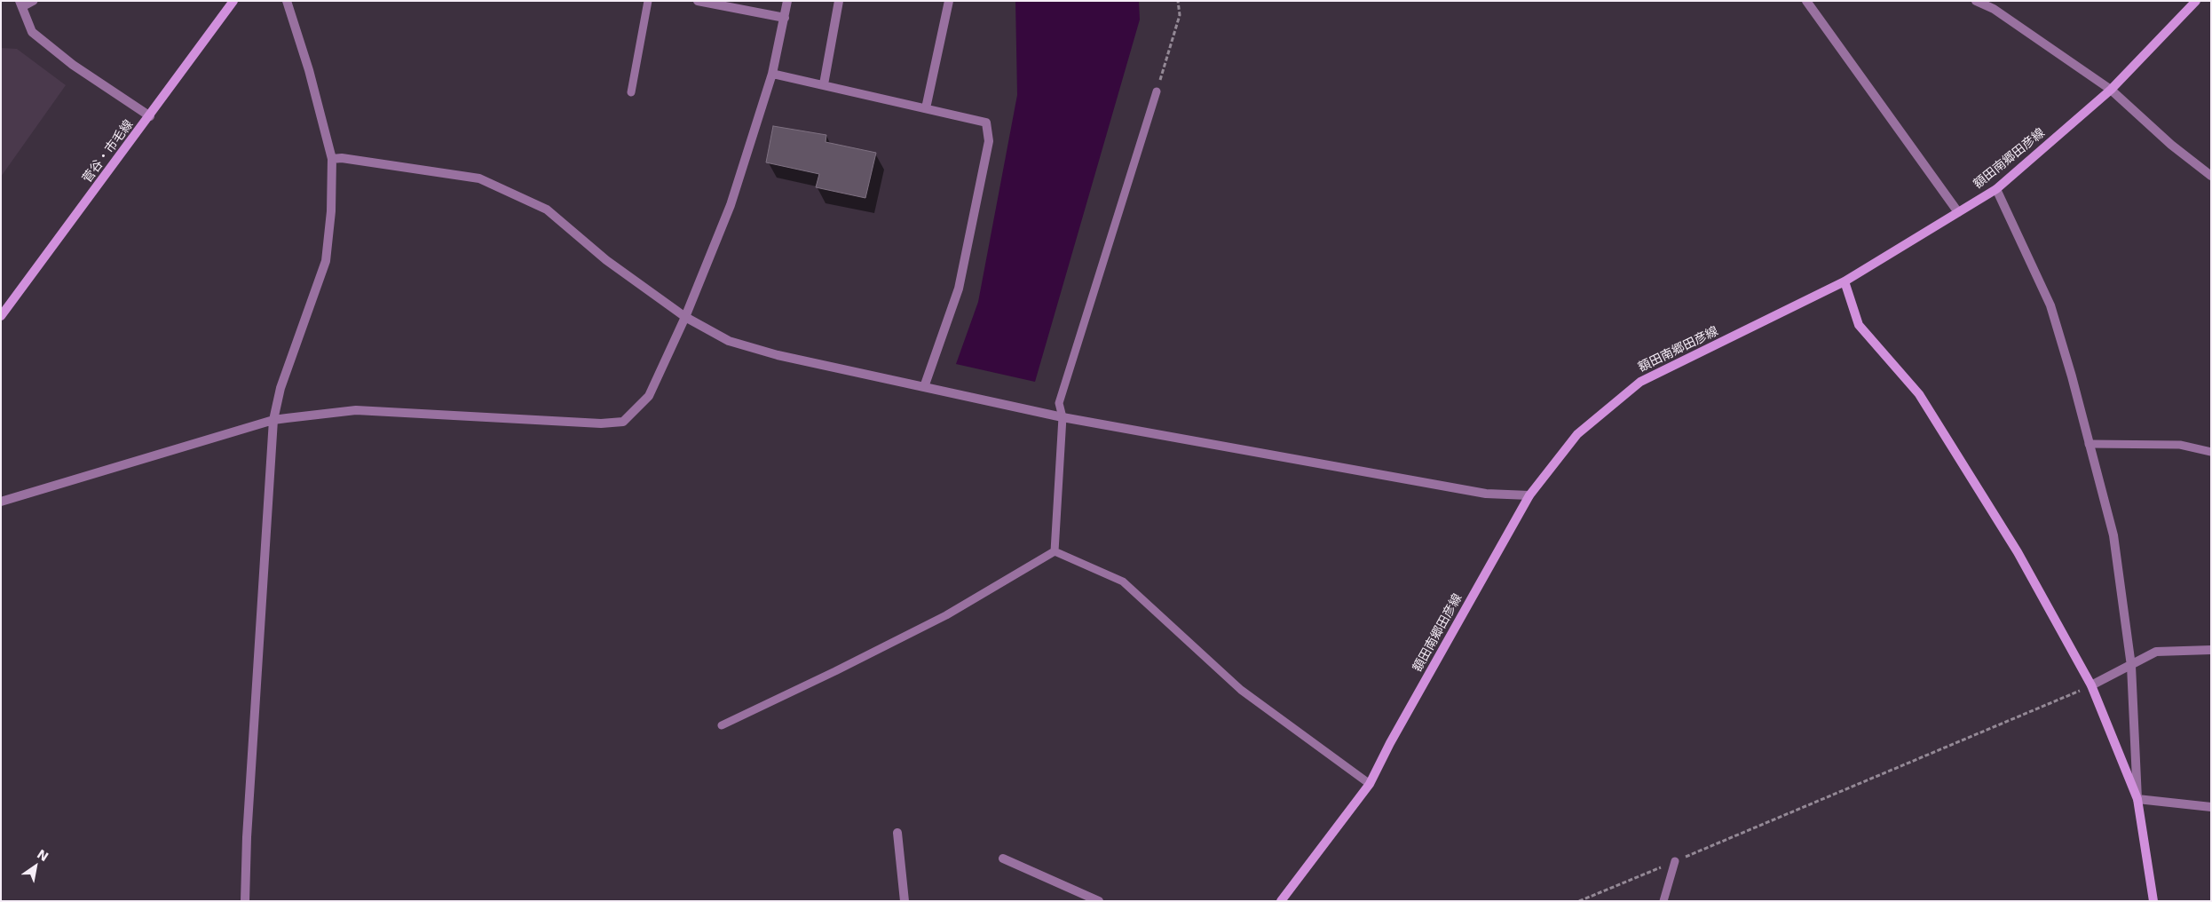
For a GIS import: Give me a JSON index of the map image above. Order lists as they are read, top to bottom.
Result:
{
  "streets": {
    "main road": ["菅谷・市毛線", "額田南郷田彦線"]
  },
  "north": "top right"
}
